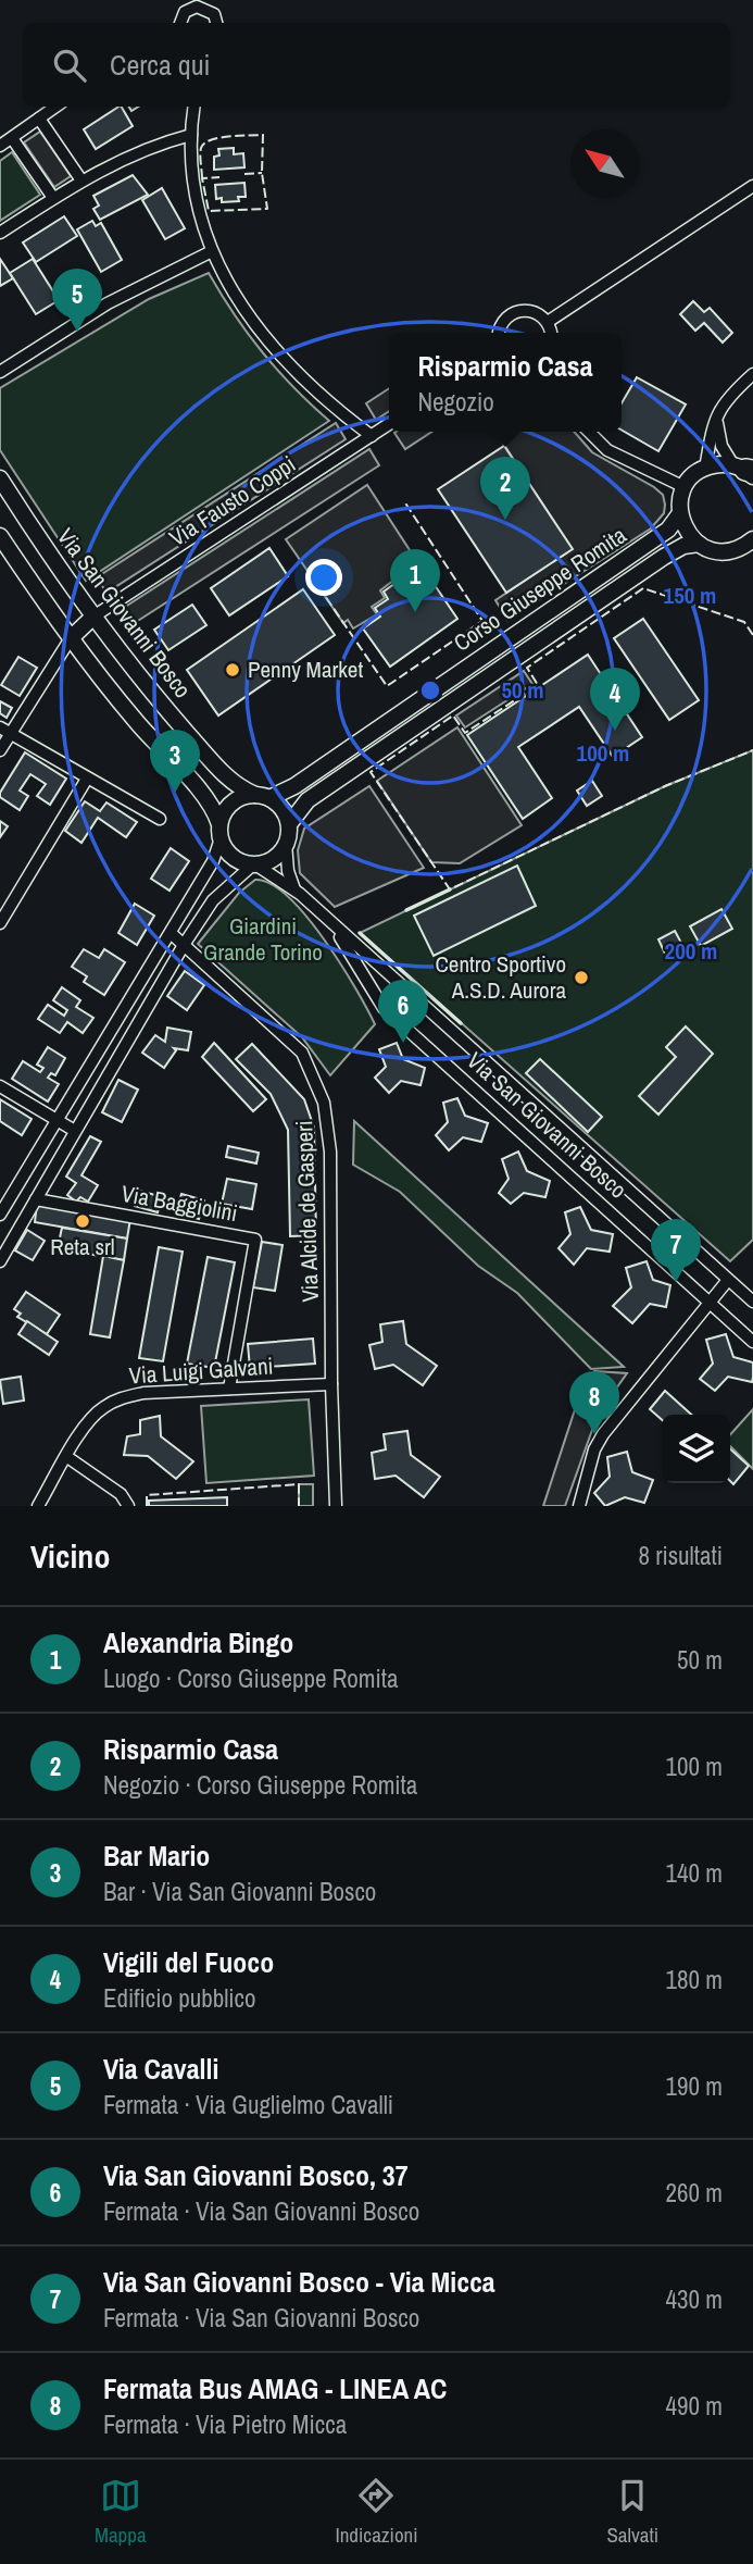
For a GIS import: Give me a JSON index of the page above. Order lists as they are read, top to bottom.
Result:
{
  "streets": {
    "main road": ["Corso Giuseppe Romita", "Via San Giovanni Bosco"],
    "street": [
      "Via Fausto Coppi",
      "Via Baggiolini",
      "Via Alcide de Gasperi",
      "Via Luigi Galvani"
    ]
  },
  "crossings": [
    ["Via Fausto Coppi", "Via San Giovanni Bosco"],
    ["Corso Giuseppe Romita", "Via San Giovanni Bosco"],
    ["Via Baggiolini", "Via Luigi Galvani"],
    ["Via Alcide de Gasperi", "Via Luigi Galvani"]
  ],
  "parks": ["Giardini Grande Torino"],
  "places": ["Penny Market", "Centro Sportivo A.S.D. Aurora", "Reta srl"],
  "north": "top left",
  "page": {
    "search": "Cerca qui",
    "pins": [
      "5",
      "2",
      "1",
      "4",
      "3",
      "6",
      "7",
      "8"
    ],
    "popup": ["Risparmio Casa", "Negozio"],
    "heading": ["Vicino", "8 risultati"],
    "list": [
      {
        "mark": "1",
        "name": "Alexandria Bingo",
        "note": "Luogo · Corso Giuseppe Romita",
        "value": "50 m"
      },
      {
        "mark": "2",
        "name": "Risparmio Casa",
        "note": "Negozio · Corso Giuseppe Romita",
        "value": "100 m"
      },
      {
        "mark": "3",
        "name": "Bar Mario",
        "note": "Bar · Via San Giovanni Bosco",
        "value": "140 m"
      },
      {
        "mark": "4",
        "name": "Vigili del Fuoco",
        "note": "Edificio pubblico",
        "value": "180 m"
      },
      {
        "mark": "5",
        "name": "Via Cavalli",
        "note": "Fermata · Via Guglielmo Cavalli",
        "value": "190 m"
      },
      {
        "mark": "6",
        "name": "Via San Giovanni Bosco, 37",
        "note": "Fermata · Via San Giovanni Bosco",
        "value": "260 m"
      },
      {
        "mark": "7",
        "name": "Via San Giovanni Bosco - Via Micca",
        "note": "Fermata · Via San Giovanni Bosco",
        "value": "430 m"
      },
      {
        "mark": "8",
        "name": "Fermata Bus AMAG - LINEA AC",
        "note": "Fermata · Via Pietro Micca",
        "value": "490 m"
      }
    ],
    "nav": ["Mappa", "Indicazioni", "Salvati"]
  },
  "rings": [
    "150 m",
    "50 m",
    "100 m",
    "200 m"
  ]
}
